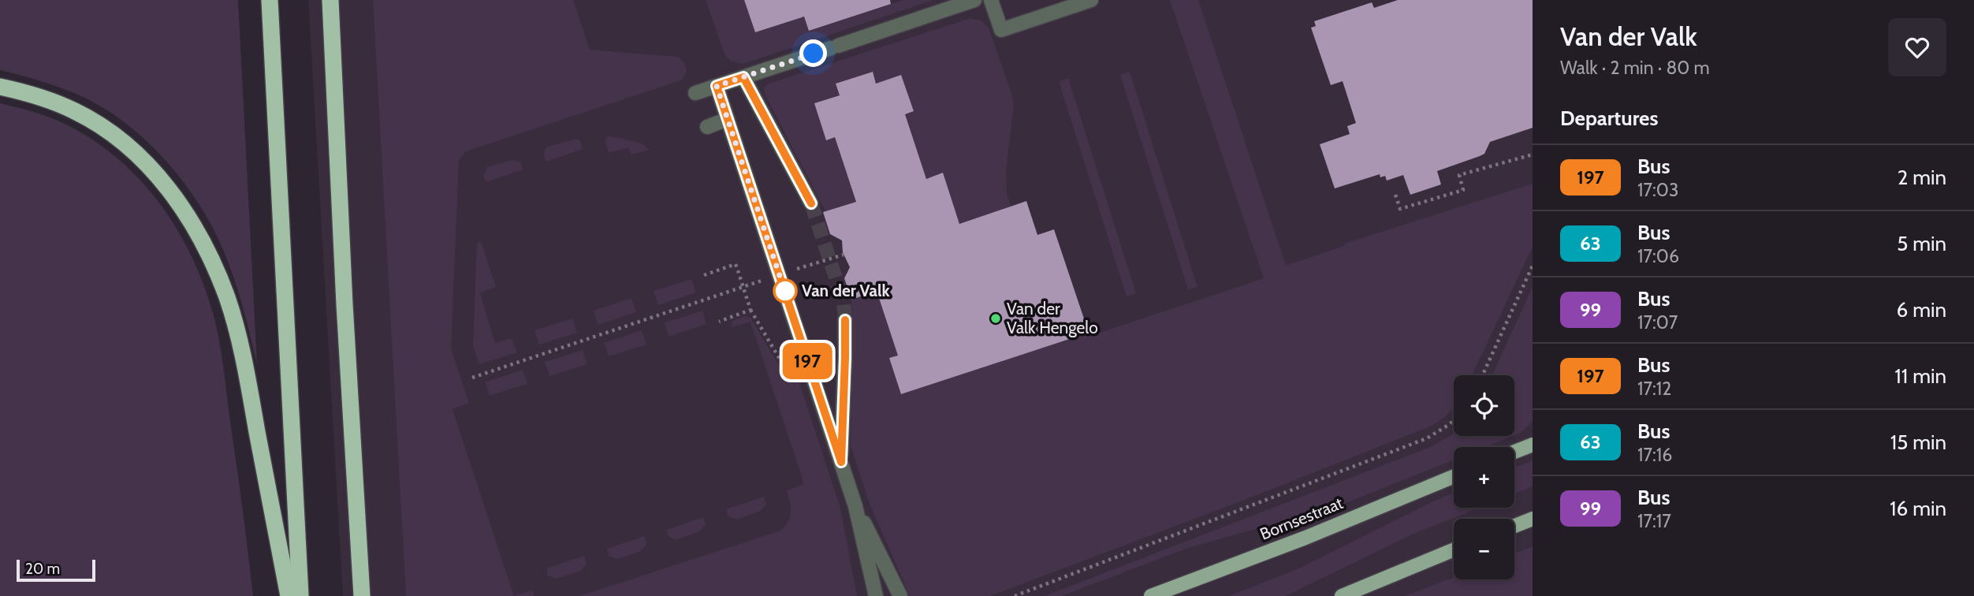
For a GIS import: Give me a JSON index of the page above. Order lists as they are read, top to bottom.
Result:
{
  "streets": {
    "main road": ["Bornsestraat"]
  },
  "places": ["Van der Valk", "Van der Valk Hengelo"],
  "lines": ["bus line 197"],
  "scale_bar": "20 m",
  "page": {
    "on_map": "197",
    "heading": [
      ["Van der Valk", "Walk · 2 min · 80 m"],
      "Departures"
    ],
    "list": [
      {
        "mark": "197",
        "name": "Bus",
        "note": "17:03",
        "value": "2 min"
      },
      {
        "mark": "63",
        "name": "Bus",
        "note": "17:06",
        "value": "5 min"
      },
      {
        "mark": "99",
        "name": "Bus",
        "note": "17:07",
        "value": "6 min"
      },
      {
        "mark": "197",
        "name": "Bus",
        "note": "17:12",
        "value": "11 min"
      },
      {
        "mark": "63",
        "name": "Bus",
        "note": "17:16",
        "value": "15 min"
      },
      {
        "mark": "99",
        "name": "Bus",
        "note": "17:17",
        "value": "16 min"
      }
    ],
    "map_buttons": ["+", "−"],
    "scale": "20 m"
  }
}
